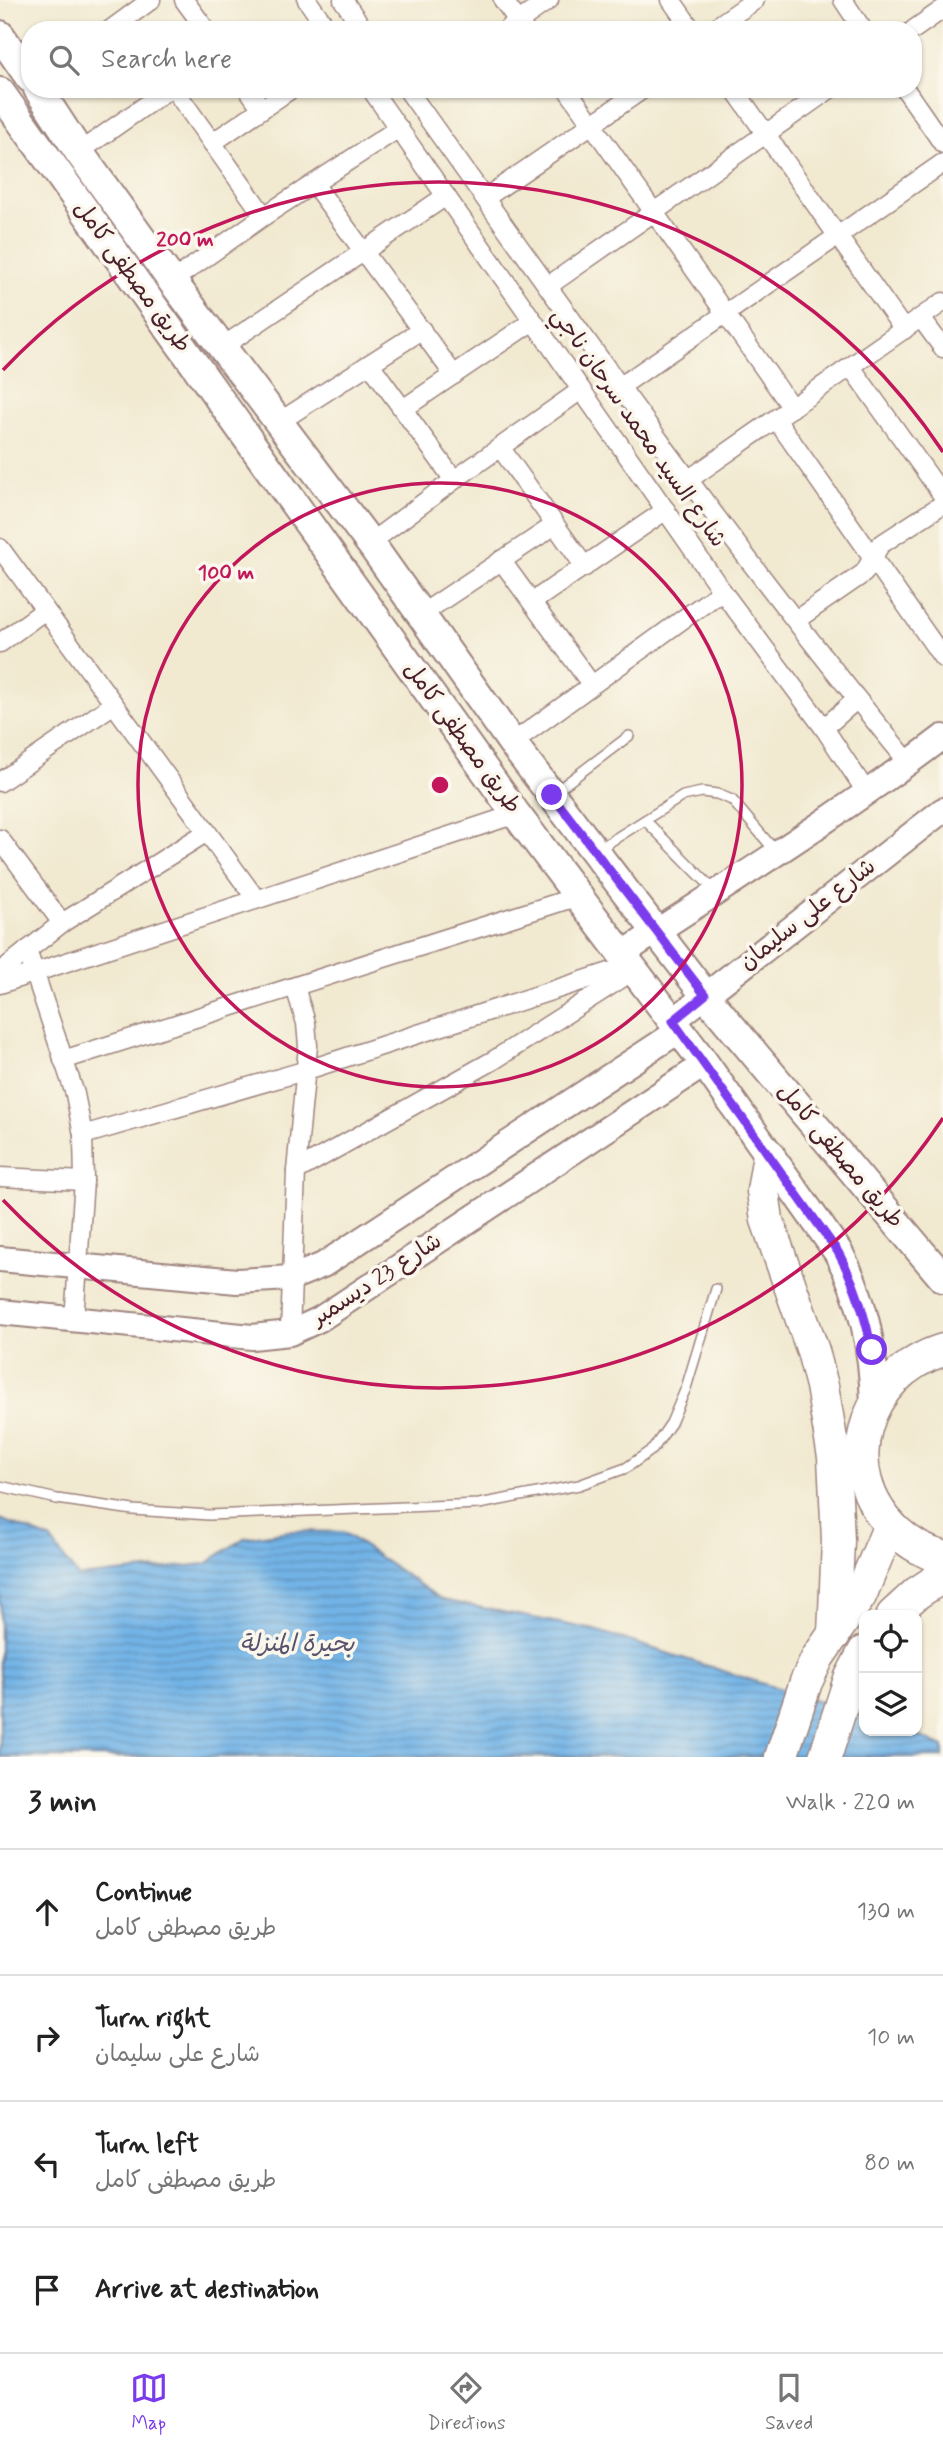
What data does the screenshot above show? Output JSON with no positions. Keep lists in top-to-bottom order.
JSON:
{
  "streets": {
    "main road": ["طريق مصطفى كامل"],
    "street": ["شارع السيد محمد سرحان ناجي", "شارع على سليمان", "شارع 23 ديسمبر"]
  },
  "crossings": [
    ["طريق مصطفى كامل", "شارع على سليمان"],
    ["طريق مصطفى كامل", "شارع 23 ديسمبر"],
    ["شارع على سليمان", "شارع 23 ديسمبر"]
  ],
  "water": ["بحيرة المنزلة"],
  "page": {
    "search": "Search here",
    "heading": ["3 min", "Walk · 220 m"],
    "list": [
      ["Continue", "طريق مصطفى كامل", "130 m"],
      ["Turn right", "شارع على سليمان", "10 m"],
      ["Turn left", "طريق مصطفى كامل", "80 m"],
      "Arrive at destination"
    ],
    "nav": ["Map", "Directions", "Saved"]
  },
  "rings": ["200 m", "100 m"]
}
